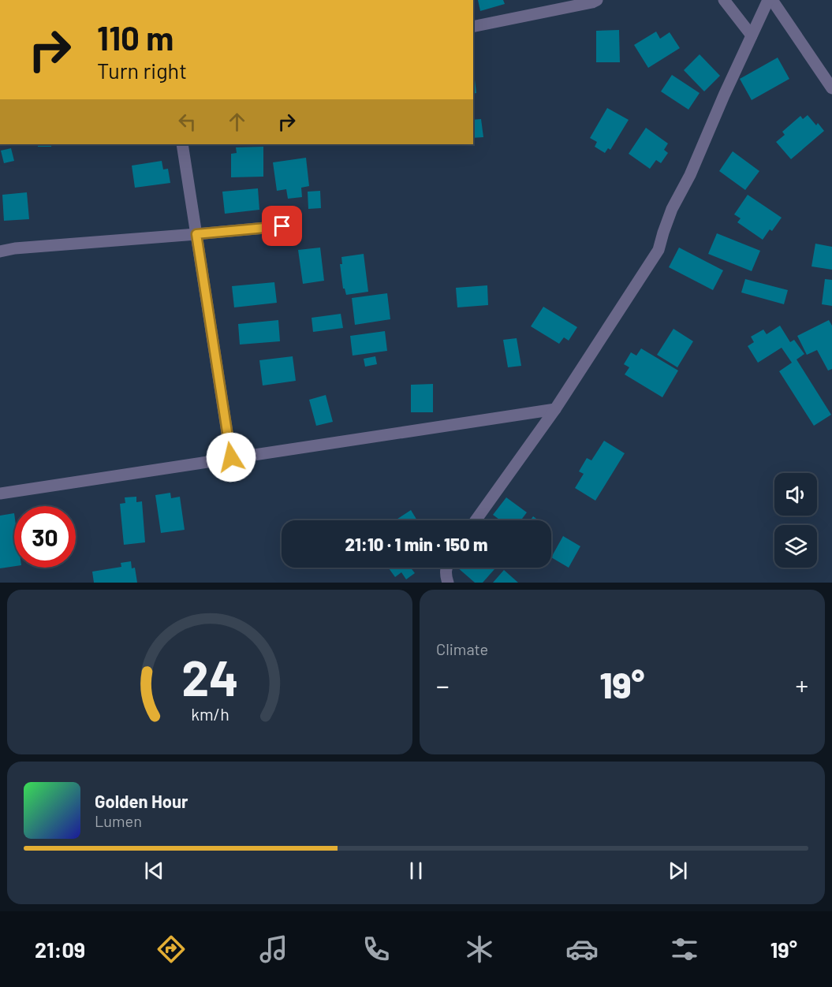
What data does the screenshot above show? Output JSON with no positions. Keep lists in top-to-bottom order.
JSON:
{
  "page": {
    "turn": ["110 m", "Turn right"],
    "limit": "30",
    "trip": "21:10 · 1 min · 150 m",
    "tile": "Climate",
    "heat": ["−", "19°", "+"],
    "song": ["Golden Hour", "Lumen"],
    "tabs": ["21:09", "19°"],
    "gauge": ["24", "km/h"]
  }
}
